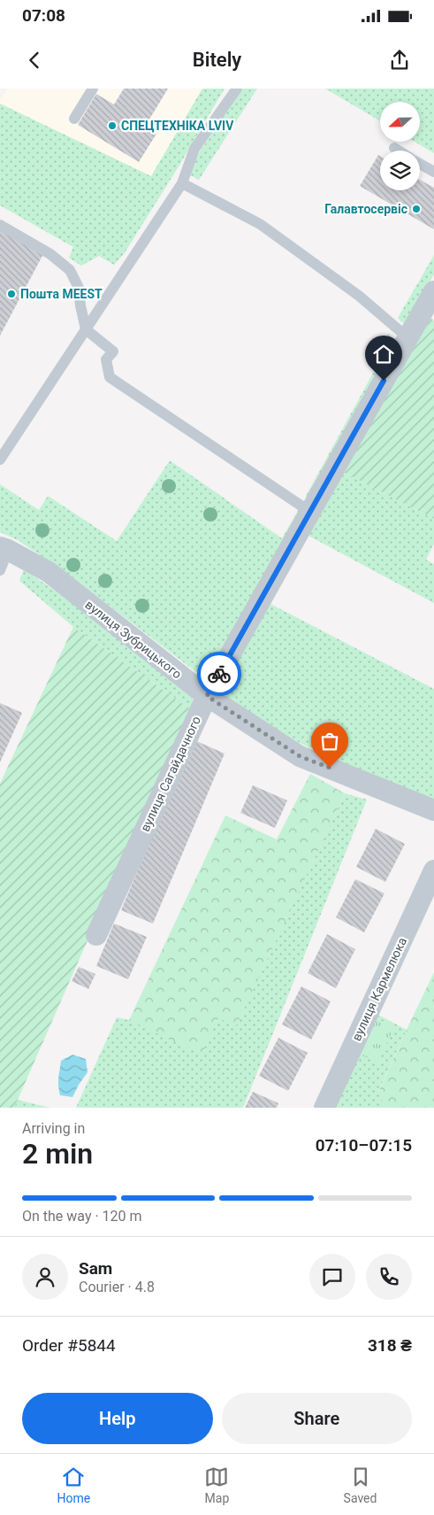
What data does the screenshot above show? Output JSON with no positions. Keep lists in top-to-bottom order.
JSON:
{
  "streets": {
    "street": ["вулиця Зубрицького", "вулиця Сагайдачного", "вулиця Кармелюка"]
  },
  "crossings": [
    ["вулиця Зубрицького", "вулиця Сагайдачного"]
  ],
  "places": ["СПЕЦТЕХНІКА LVIV", "Галавтосервіс", "Пошта MEEST"],
  "north": "left",
  "page": {
    "status": "07:08",
    "header": "Bitely",
    "heading": ["2 min", "Arriving in", "07:10–07:15"],
    "panel": [
      "Sam",
      "Courier · 4.8",
      "Order #5844",
      "318 ₴"
    ],
    "bar": "On the way · 120 m",
    "buttons": ["Help", "Share"],
    "tabs": ["Home", "Map", "Saved"]
  }
}
